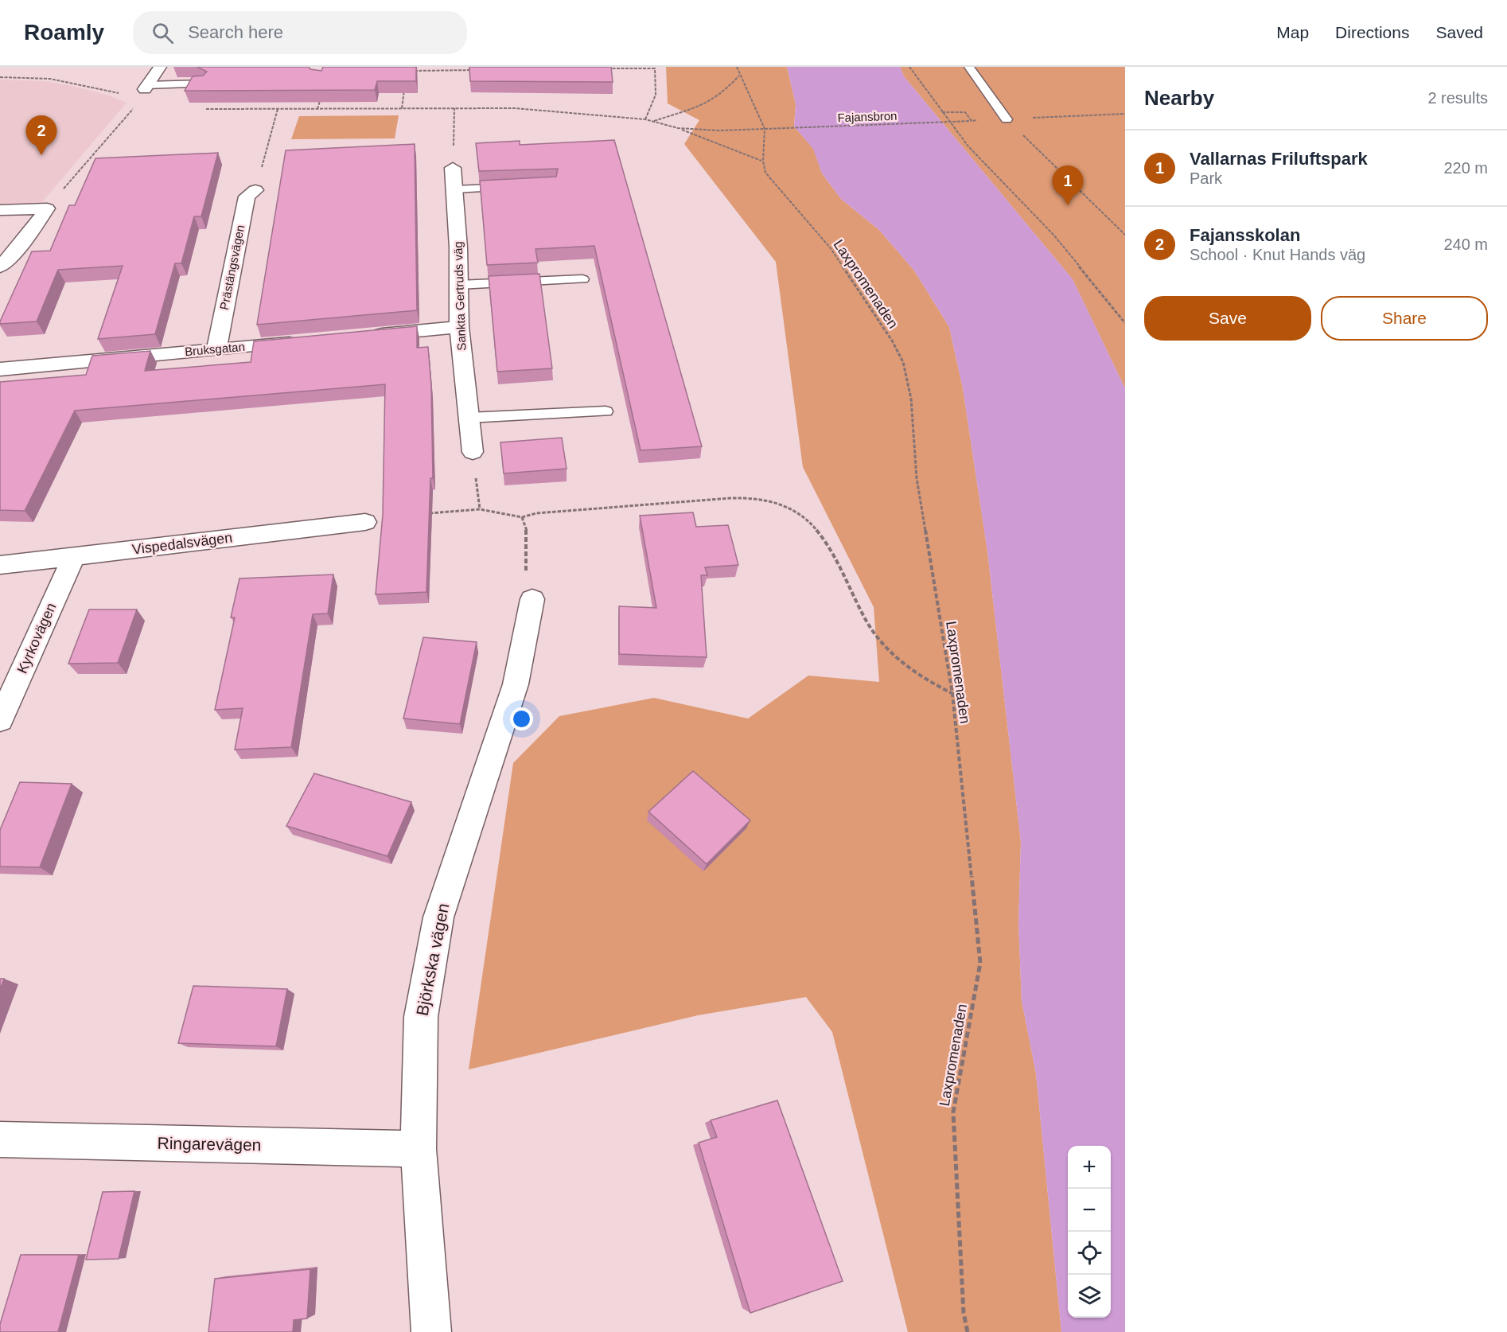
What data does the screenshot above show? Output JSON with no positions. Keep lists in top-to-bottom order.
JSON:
{
  "streets": {
    "street": [
      "Prästängsvägen",
      "Sankta Gertruds väg",
      "Bruksgatan",
      "Vispedalsvägen",
      "Kyrkovägen",
      "Björkska vägen",
      "Ringarevägen"
    ],
    "path": ["Fajansbron", "Laxpromenaden"]
  },
  "crossings": [
    ["Prästängsvägen", "Bruksgatan"],
    ["Vispedalsvägen", "Kyrkovägen"],
    ["Björkska vägen", "Ringarevägen"]
  ],
  "page": {
    "header": "Roamly",
    "search": "Search here",
    "nav": ["Map", "Directions", "Saved"],
    "heading": ["Nearby", "2 results"],
    "pins": ["2", "1"],
    "list": [
      {
        "mark": "1",
        "name": "Vallarnas Friluftspark",
        "note": "Park",
        "value": "220 m"
      },
      {
        "mark": "2",
        "name": "Fajansskolan",
        "note": "School · Knut Hands väg",
        "value": "240 m"
      }
    ],
    "buttons": ["Save", "Share"],
    "map_buttons": ["+", "−"]
  }
}
